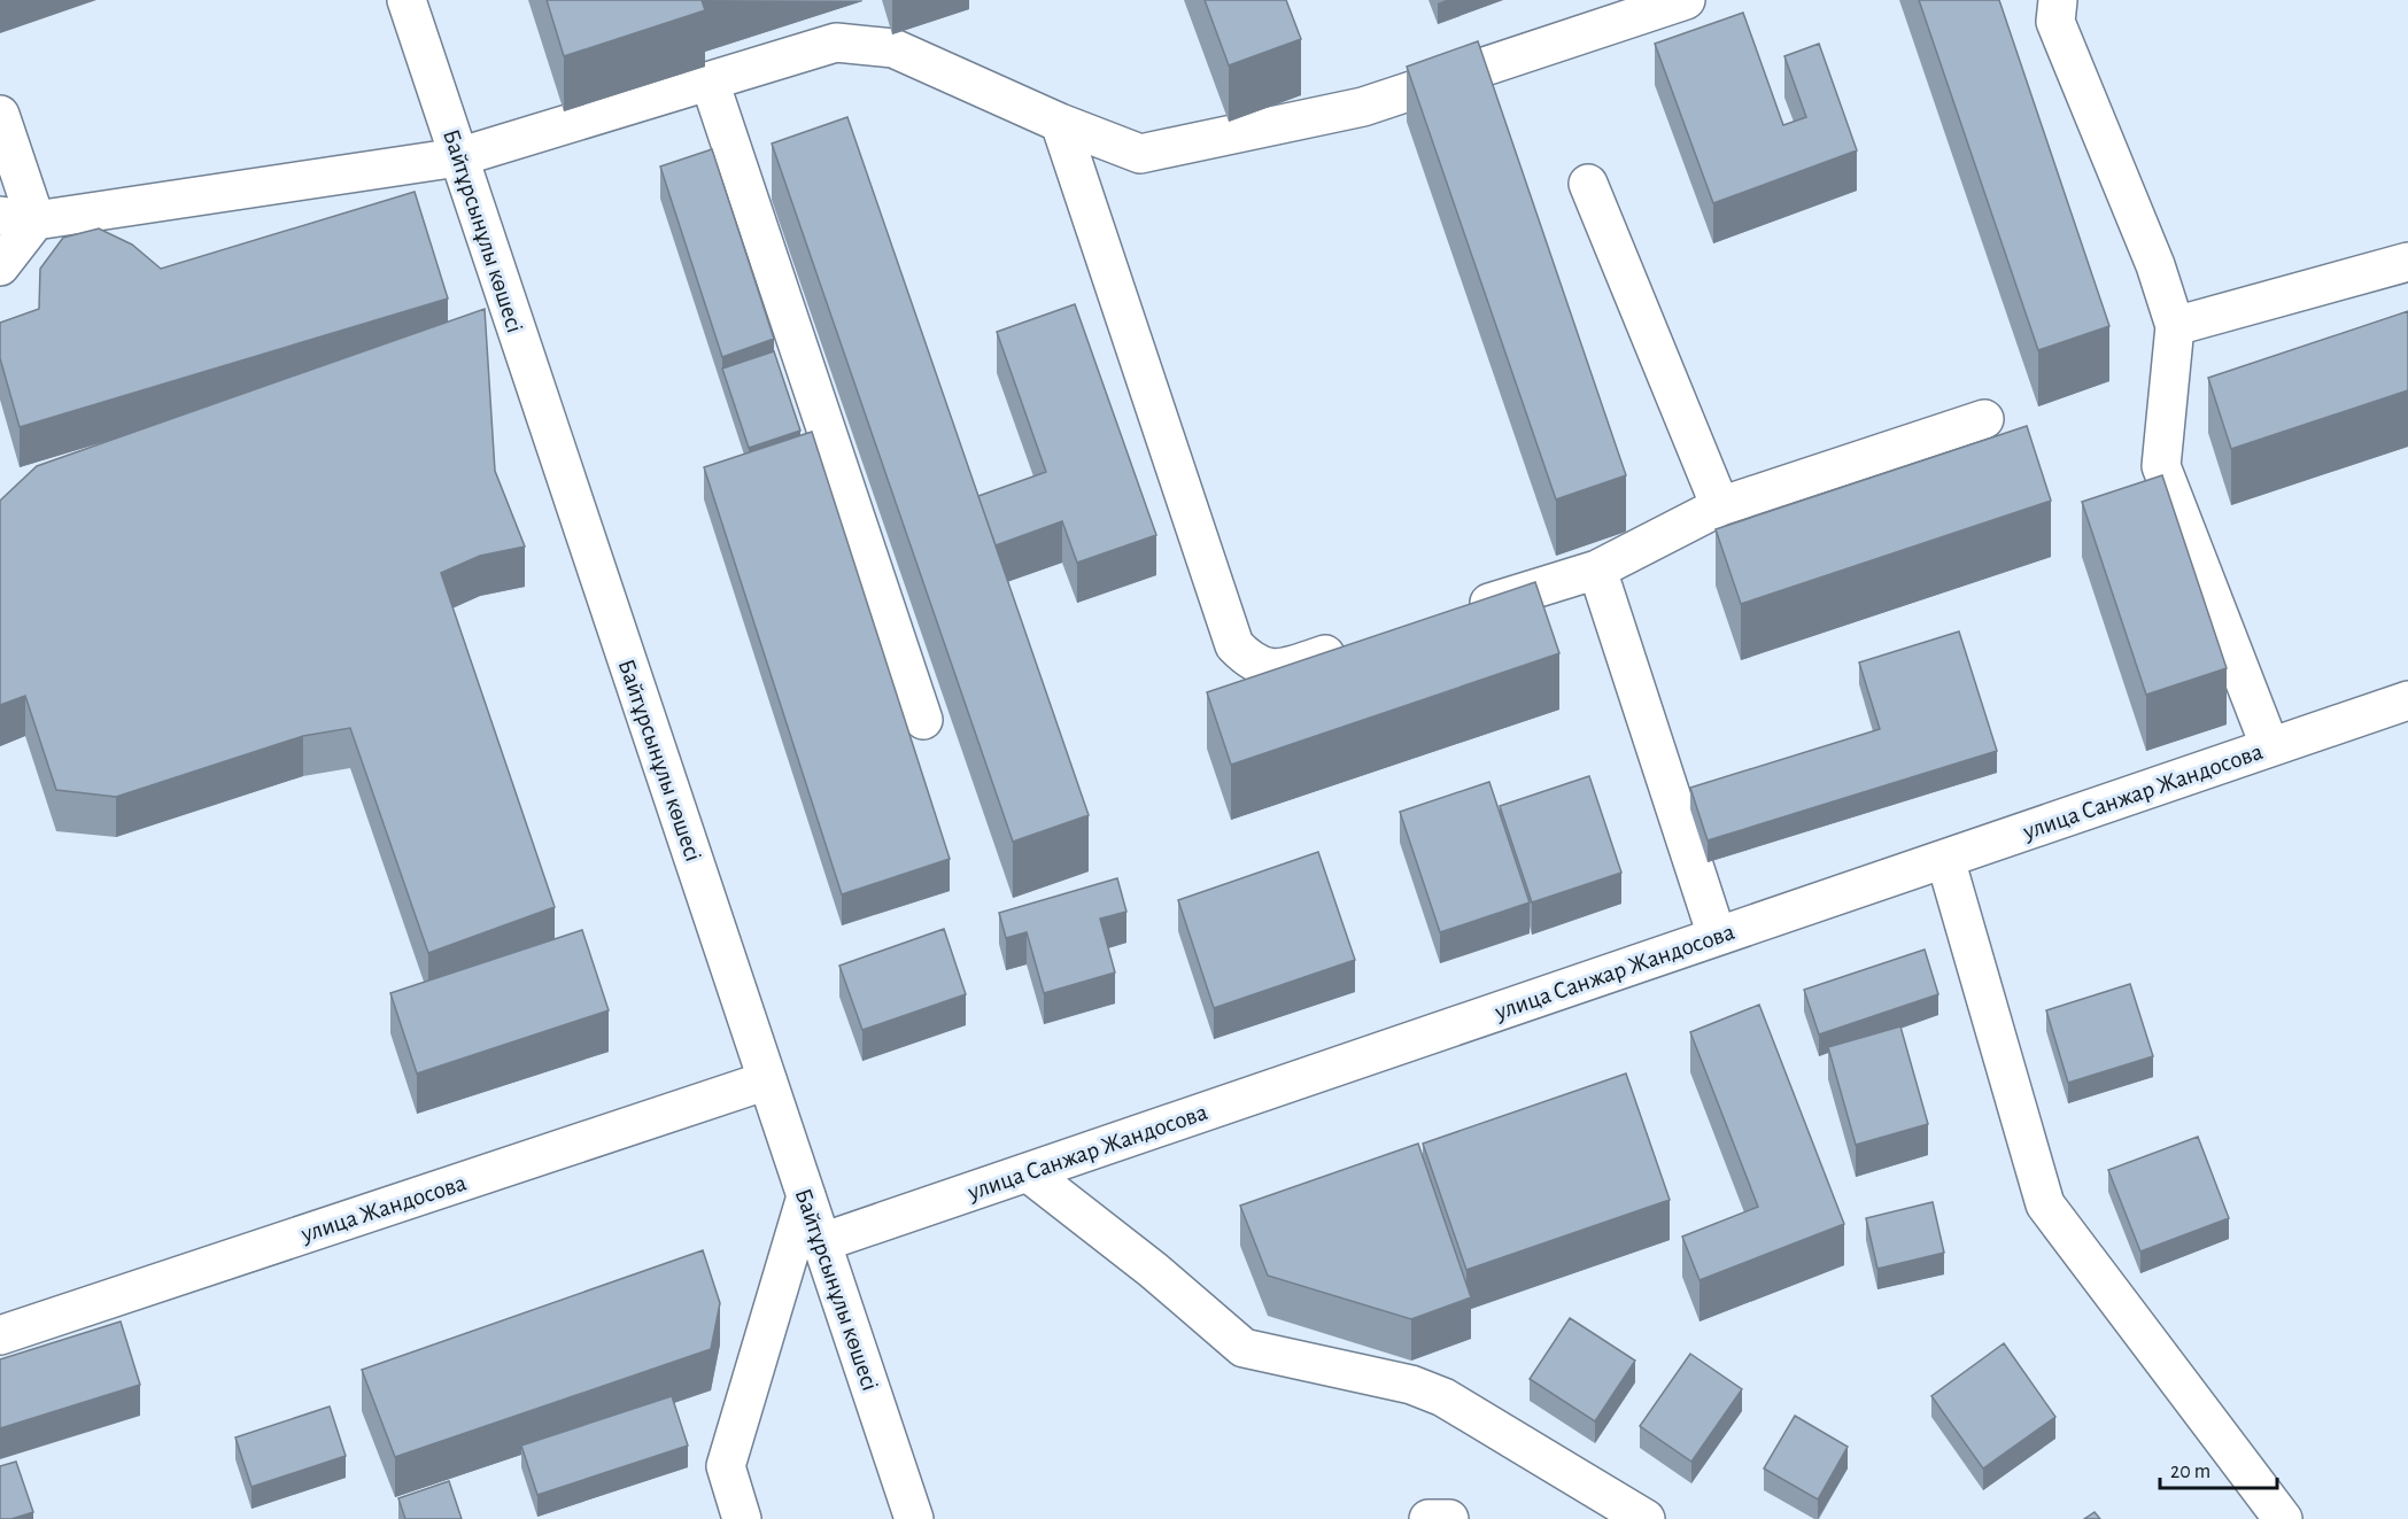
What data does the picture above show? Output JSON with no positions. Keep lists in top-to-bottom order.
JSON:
{
  "streets": {
    "street": ["Байтұрсынұлы көшесі", "улица Санжар Жандосова", "улица Жандосова"]
  },
  "crossings": [
    ["Байтұрсынұлы көшесі", "улица Санжар Жандосова"],
    ["Байтұрсынұлы көшесі", "улица Жандосова"]
  ],
  "scale_bar": "20 m"
}
